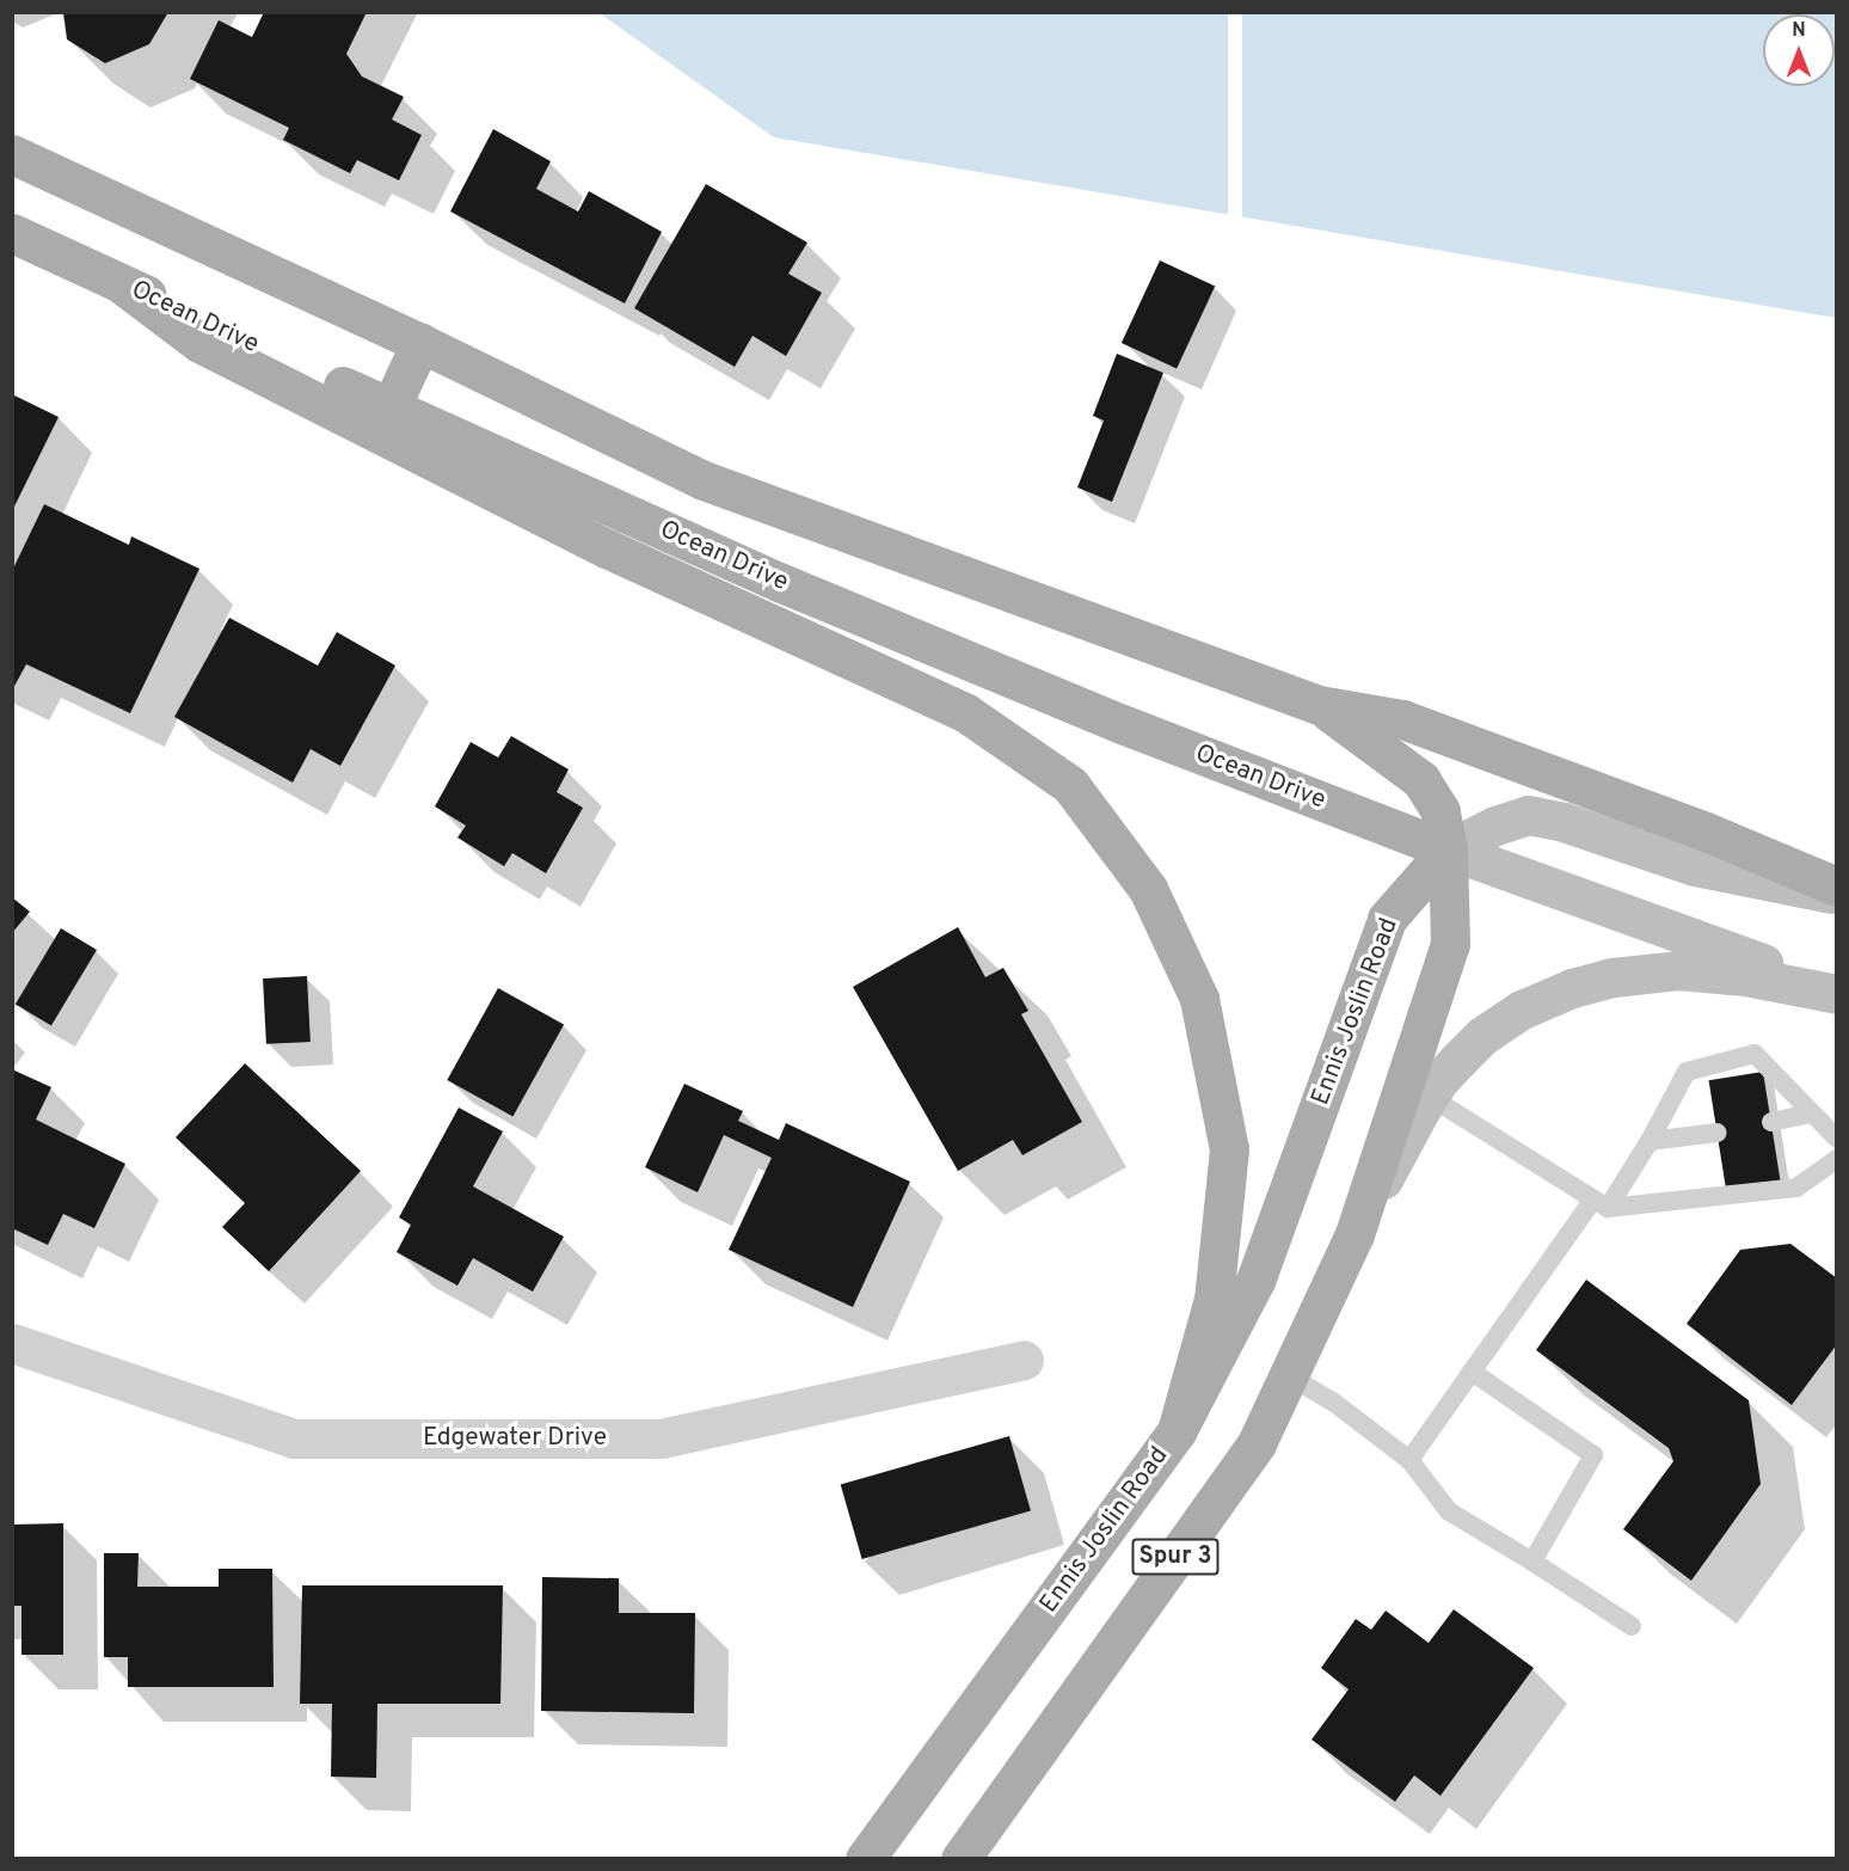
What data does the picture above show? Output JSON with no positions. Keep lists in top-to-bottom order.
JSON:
{
  "streets": {
    "main road": ["Ocean Drive", "Ennis Joslin Road", "Spur 3"],
    "street": ["Edgewater Drive"]
  },
  "crossings": [
    ["Ocean Drive", "Ennis Joslin Road"],
    ["Ocean Drive", "Spur 3"],
    ["Ennis Joslin Road", "Spur 3"]
  ],
  "north": "top"
}
